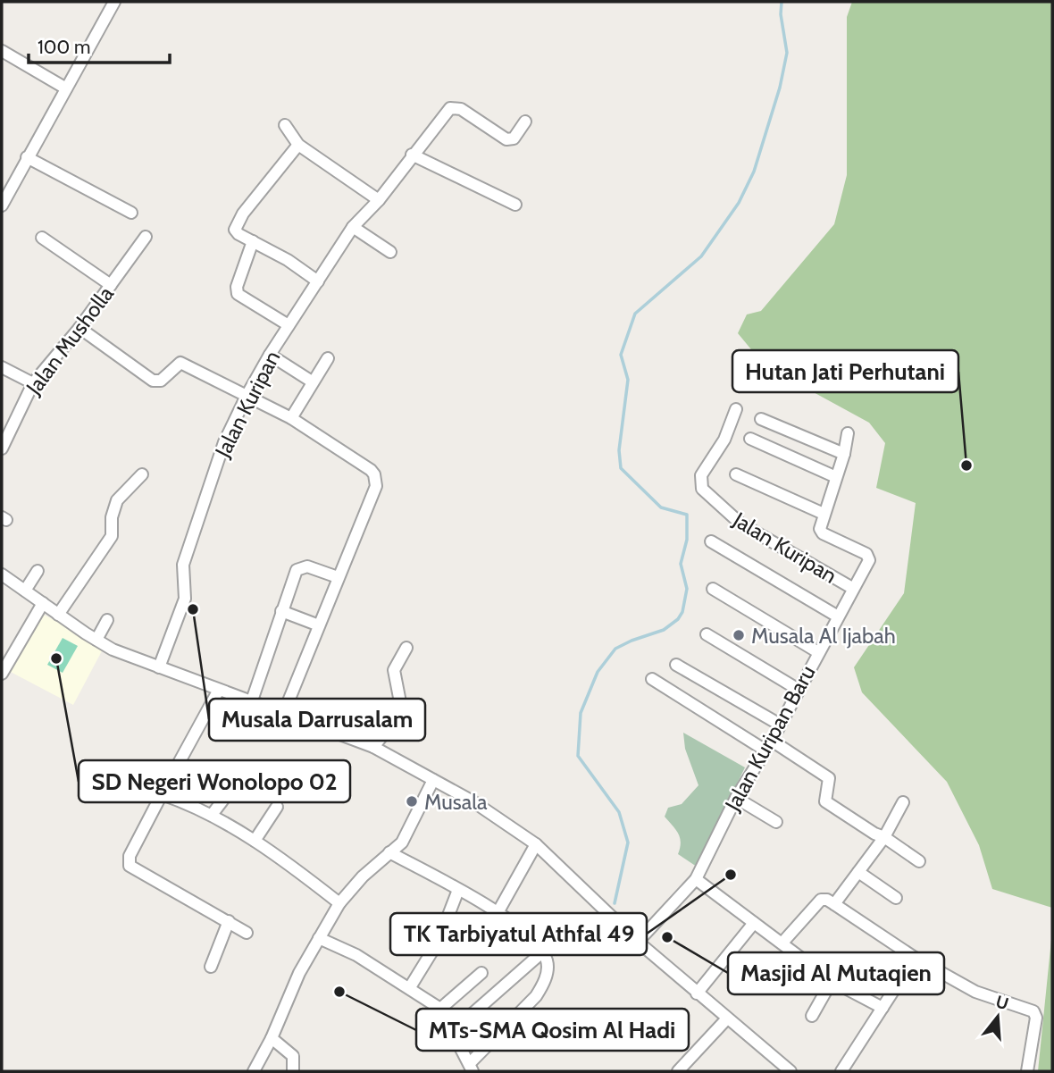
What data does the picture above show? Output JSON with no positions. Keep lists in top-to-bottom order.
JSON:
{
  "streets": {
    "street": ["Jalan Musholla", "Jalan Kuripan", "Jalan Kuripan Baru"]
  },
  "crossings": [
    ["Jalan Kuripan", "Jalan Kuripan Baru"]
  ],
  "places": [
    "Hutan Jati Perhutani",
    "Musala Darrusalam",
    "Musala Al Ijabah",
    "SD Negeri Wonolopo 02",
    "Musala",
    "TK Tarbiyatul Athfal 49",
    "Masjid Al Mutaqien",
    "MTs-SMA Qosim Al Hadi"
  ],
  "scale_bar": "100 m",
  "north": "top"
}
